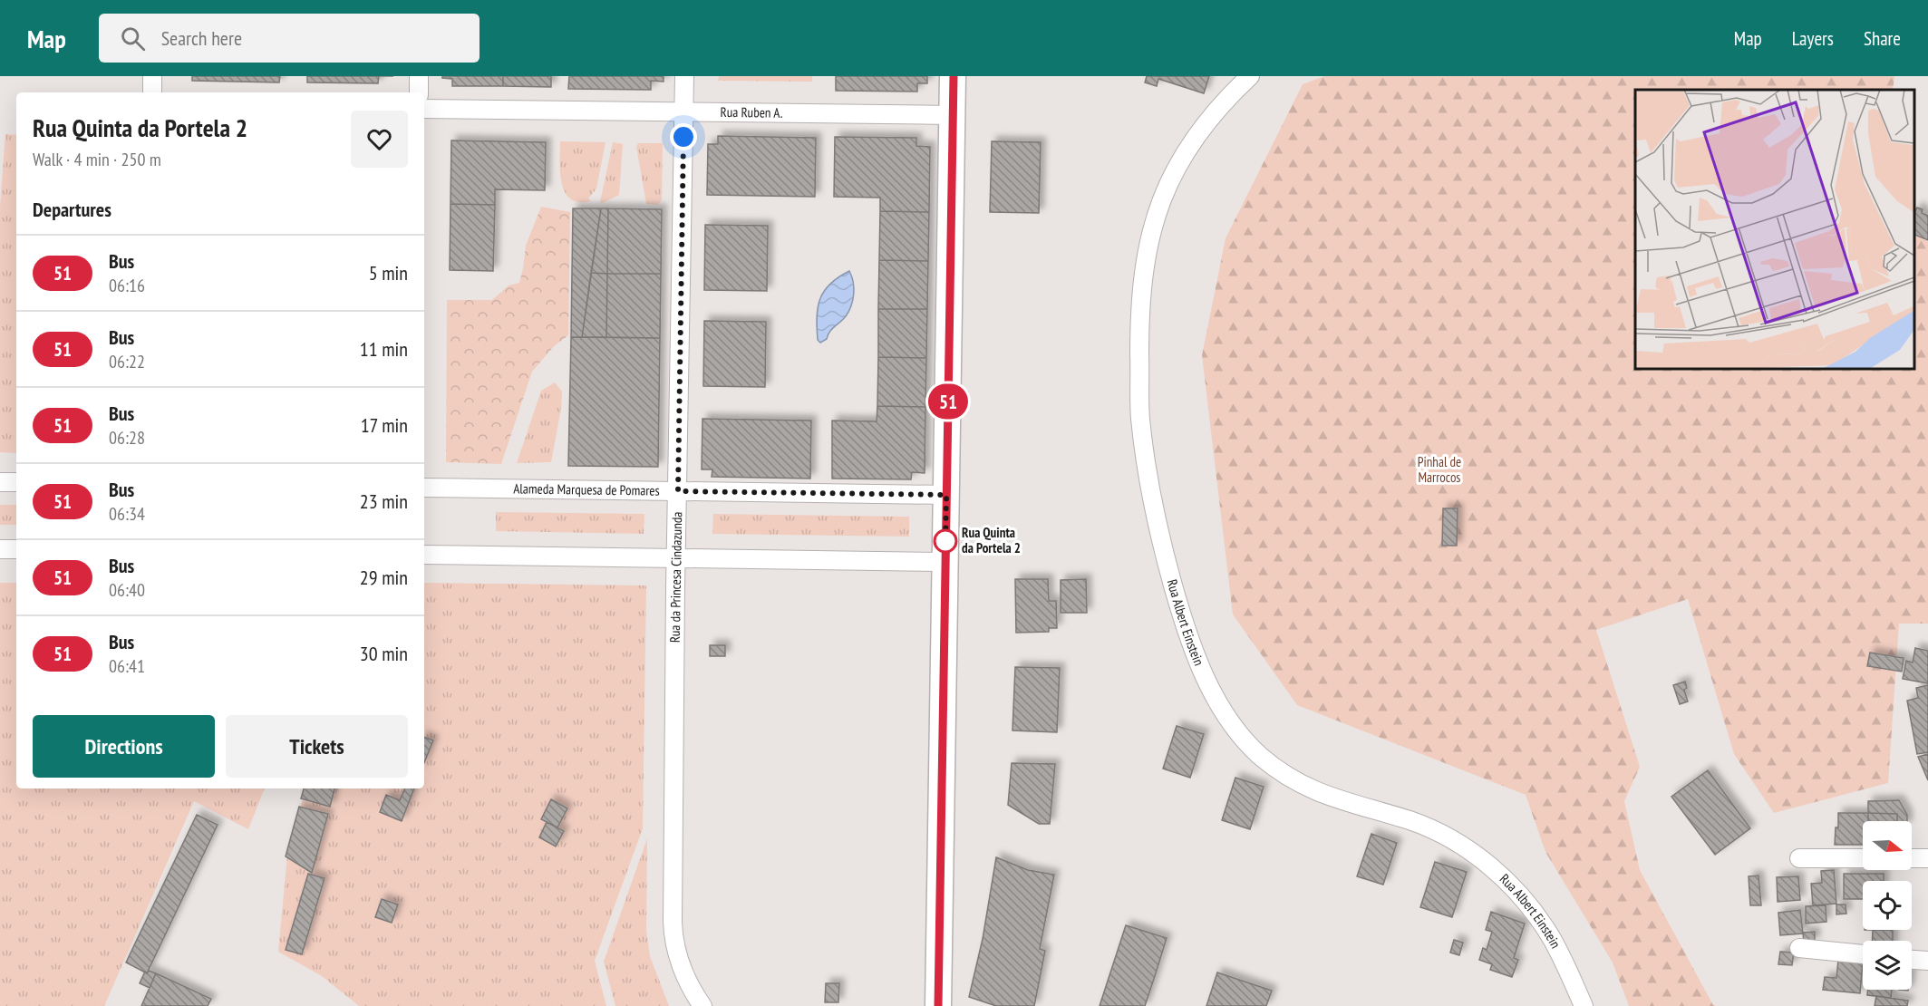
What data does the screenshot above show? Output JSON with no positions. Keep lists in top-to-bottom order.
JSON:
{
  "streets": {
    "street": [
      "Rua Ruben A.",
      "Alameda Marquesa de Pomares",
      "Rua da Princesa Cindazunda",
      "Rua Albert Einstein"
    ]
  },
  "crossings": [
    ["Rua Ruben A.", "Rua da Princesa Cindazunda"],
    ["Alameda Marquesa de Pomares", "Rua da Princesa Cindazunda"]
  ],
  "parks": ["Pinhal de Marrocos"],
  "places": ["Rua Quinta da Portela 2"],
  "lines": ["bus line 51"],
  "north": "right",
  "page": {
    "header": "Map",
    "search": "Search here",
    "nav": ["Map", "Layers", "Share"],
    "on_map": "51",
    "heading": [
      ["Rua Quinta da Portela 2", "Walk · 4 min · 250 m"],
      "Departures"
    ],
    "list": [
      {
        "mark": "51",
        "name": "Bus",
        "note": "06:16",
        "value": "5 min"
      },
      {
        "mark": "51",
        "name": "Bus",
        "note": "06:22",
        "value": "11 min"
      },
      {
        "mark": "51",
        "name": "Bus",
        "note": "06:28",
        "value": "17 min"
      },
      {
        "mark": "51",
        "name": "Bus",
        "note": "06:34",
        "value": "23 min"
      },
      {
        "mark": "51",
        "name": "Bus",
        "note": "06:40",
        "value": "29 min"
      },
      {
        "mark": "51",
        "name": "Bus",
        "note": "06:41",
        "value": "30 min"
      }
    ],
    "buttons": ["Directions", "Tickets"]
  }
}
